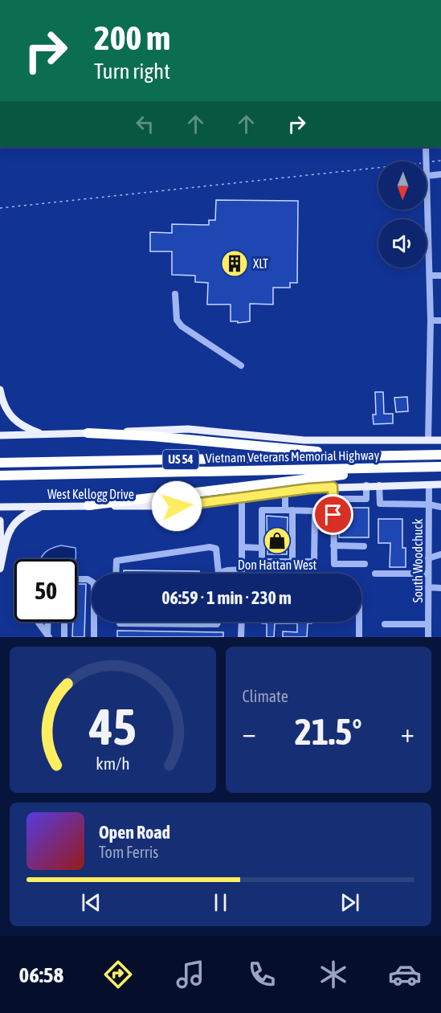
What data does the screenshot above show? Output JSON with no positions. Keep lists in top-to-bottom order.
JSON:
{
  "streets": {
    "highway": ["Vietnam Veterans Memorial Highway", "US 54"],
    "main road": ["West Kellogg Drive"],
    "street": ["South Woodchuck"]
  },
  "crossings": [
    ["West Kellogg Drive", "South Woodchuck"]
  ],
  "places": {
    "building": ["XLT"],
    "shop": ["Don Hattan West"]
  },
  "north": "bottom",
  "page": {
    "turn": ["200 m", "Turn right"],
    "limit": "50",
    "trip": "06:59 · 1 min · 230 m",
    "tile": "Climate",
    "heat": ["−", "21.5°", "+"],
    "song": ["Open Road", "Tom Ferris"],
    "tabs": "06:58",
    "gauge": ["45", "km/h"]
  }
}
